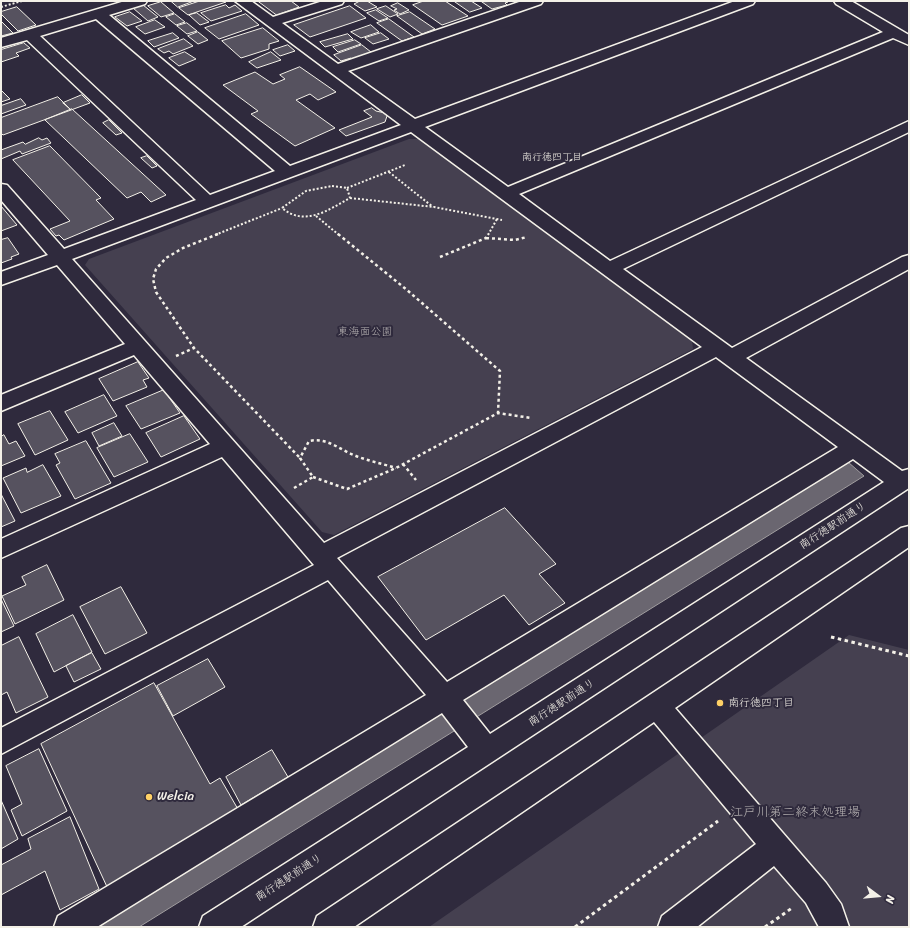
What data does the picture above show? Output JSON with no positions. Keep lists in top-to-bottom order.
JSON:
{
  "streets": {
    "street": ["南行徳駅前通り"]
  },
  "districts": ["南行徳四丁目"],
  "parks": ["東海面公園", "江戸川第二終末処理場"],
  "places": ["南行徳四丁目", "Welcia"],
  "north": "right"
}
